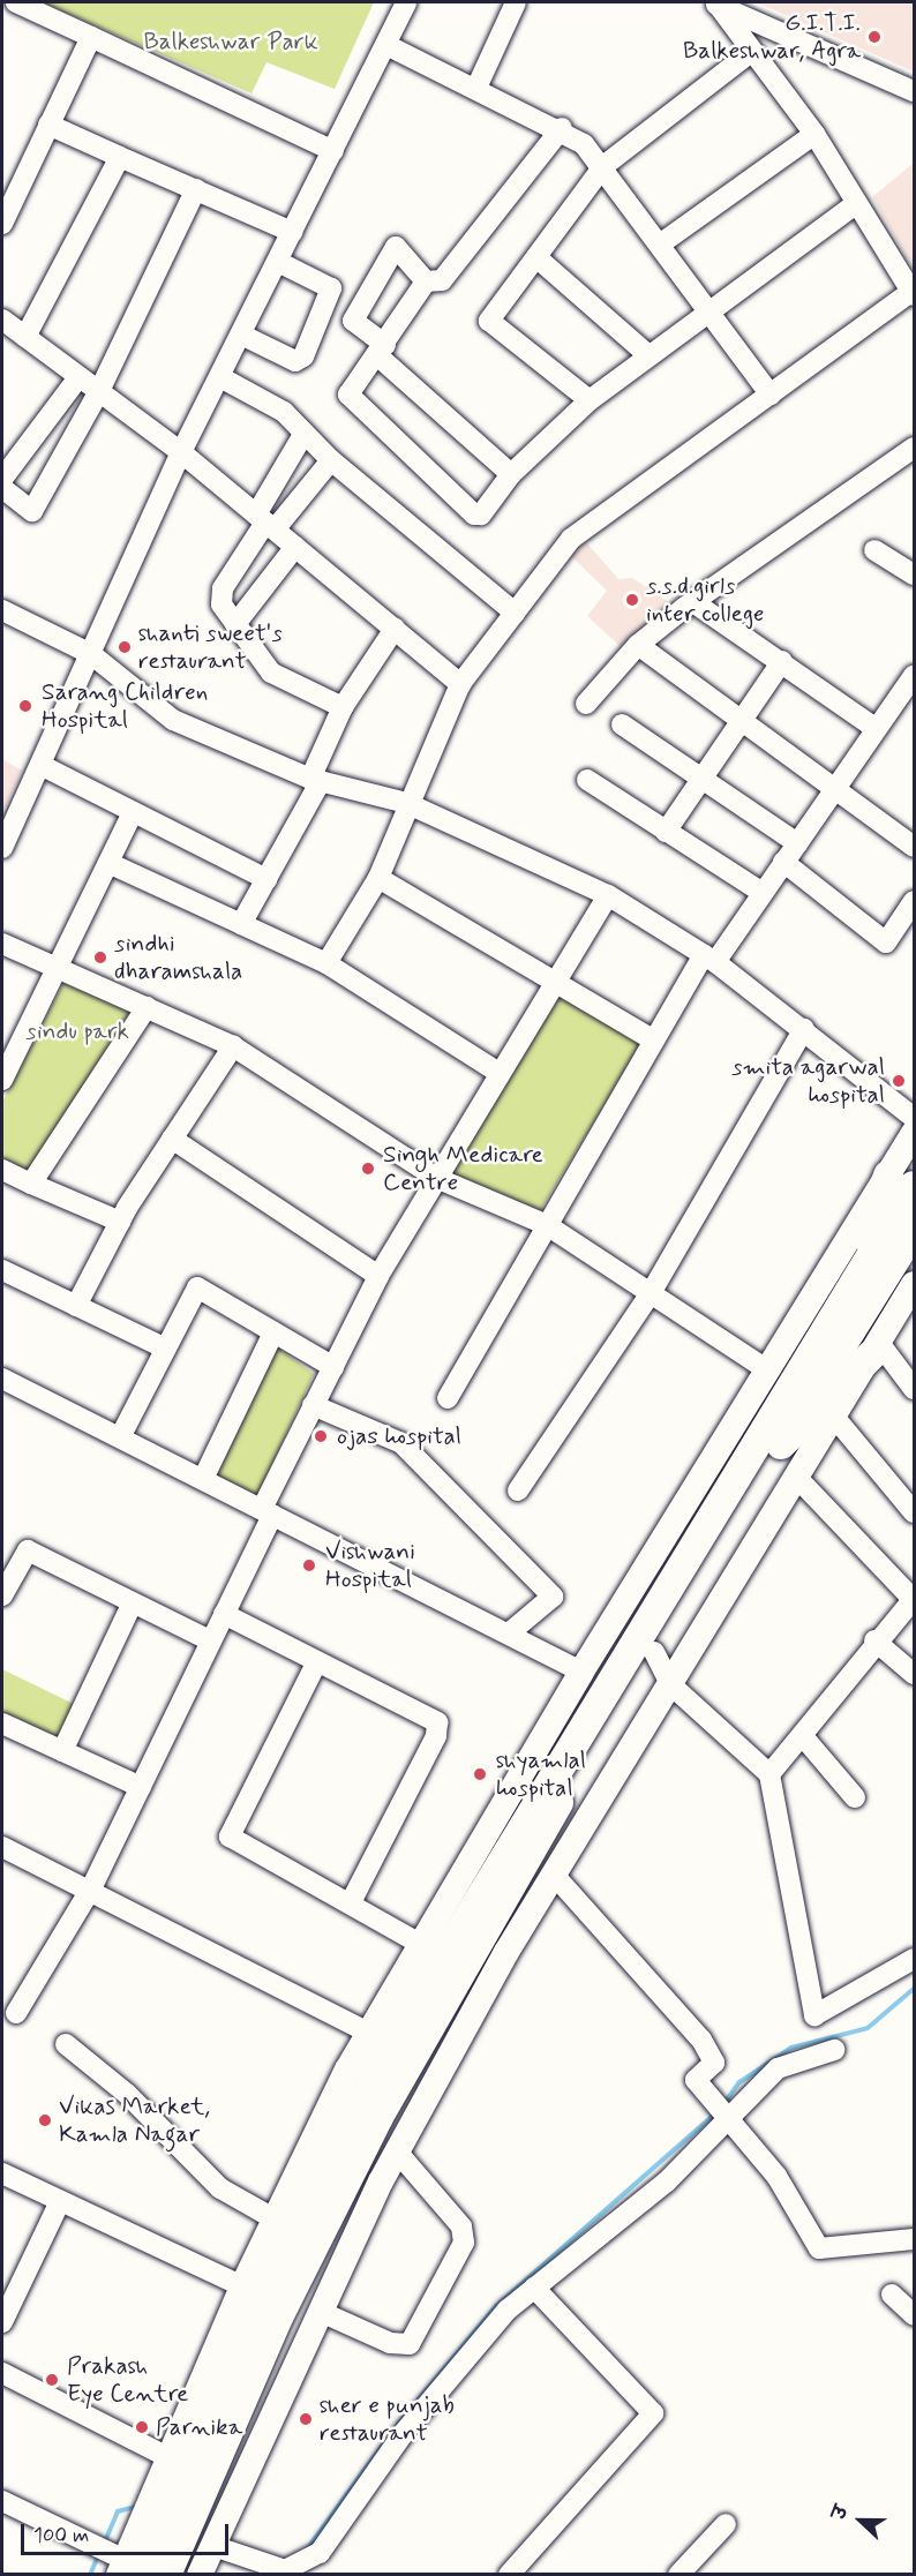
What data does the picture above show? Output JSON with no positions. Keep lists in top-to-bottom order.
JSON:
{
  "parks": ["Balkeshwar Park", "sindu park"],
  "places": [
    "G.I.T.I. Balkeshwar, Agra",
    "s.s.d.girls inter college",
    "shanti sweet's restaurant",
    "Sarang Children Hospital",
    "sindhi dharamshala",
    "smita agarwal hospital",
    "Singh Medicare Centre",
    "ojas hospital",
    "Vishwani Hospital",
    "shyamlal hospital",
    "Vikas Market, Kamla Nagar",
    "Prakash Eye Centre",
    "sher e punjab restaurant",
    "Parnika"
  ],
  "scale_bar": "100 m",
  "north": "left"
}
